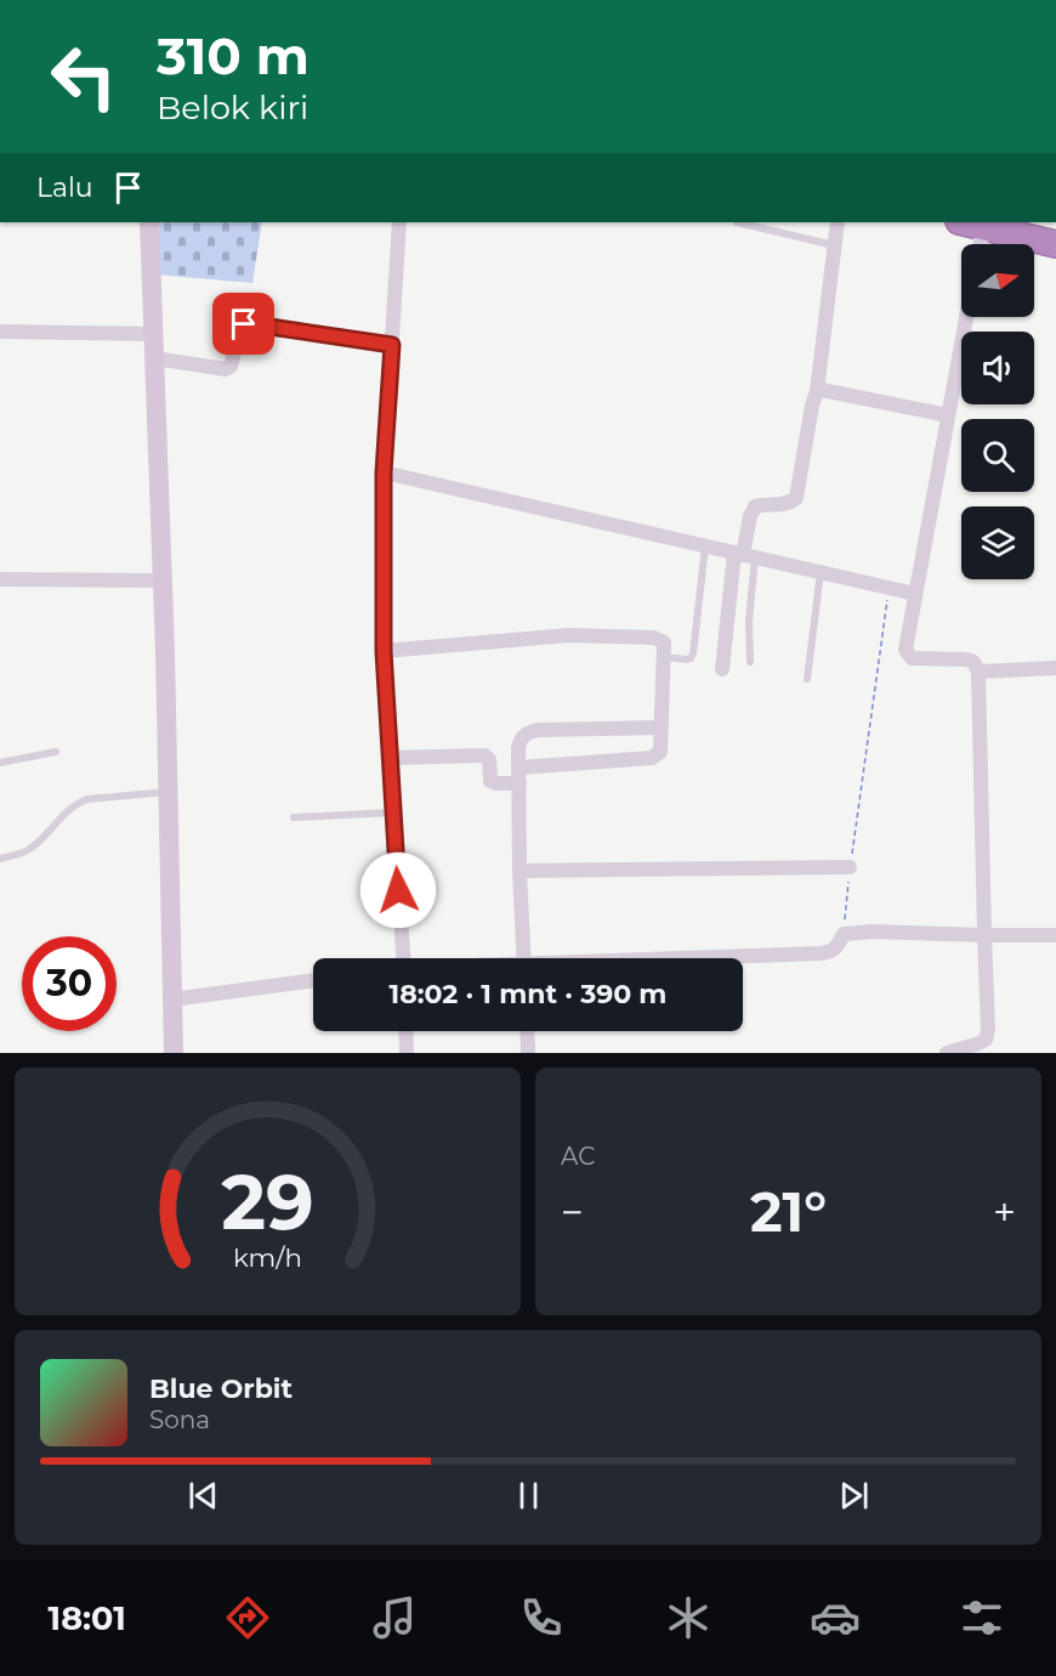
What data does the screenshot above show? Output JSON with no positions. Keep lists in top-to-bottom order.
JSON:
{
  "north": "right",
  "page": {
    "turn": ["310 m", "Belok kiri"],
    "then": "Lalu",
    "limit": "30",
    "trip": "18:02 · 1 mnt · 390 m",
    "tile": "AC",
    "heat": ["−", "21°", "+"],
    "song": ["Blue Orbit", "Sona"],
    "tabs": "18:01",
    "gauge": ["29", "km/h"]
  }
}
